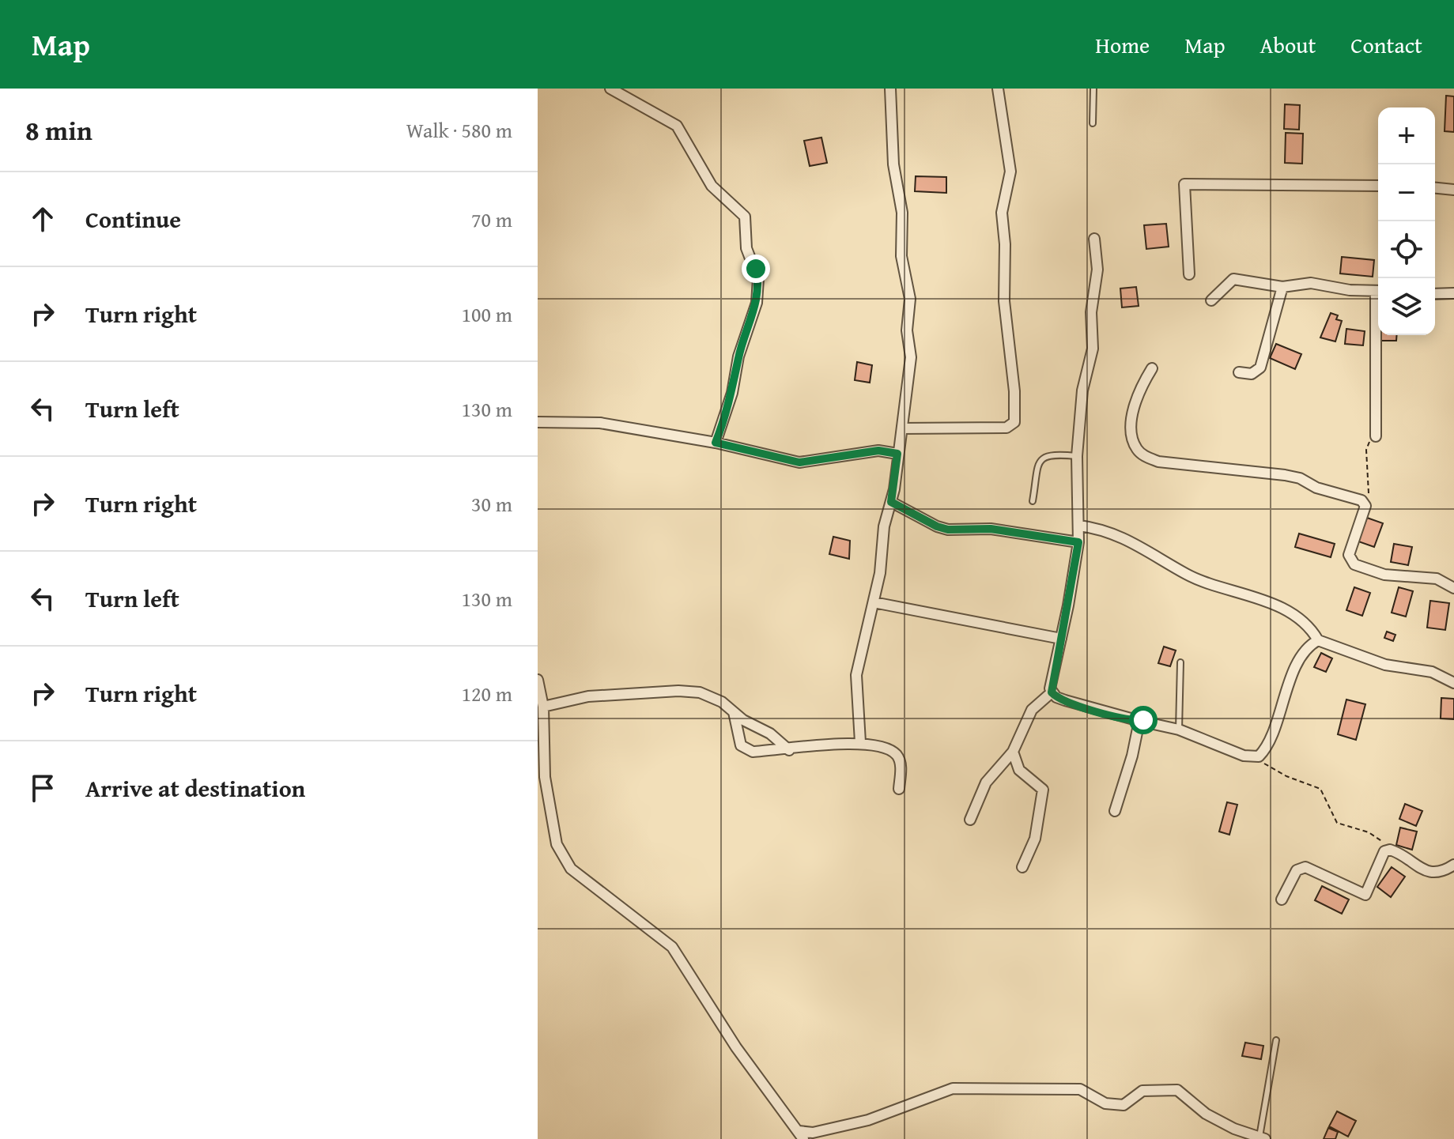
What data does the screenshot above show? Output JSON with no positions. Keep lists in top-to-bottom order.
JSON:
{
  "page": {
    "header": "Map",
    "nav": [
      "Home",
      "Map",
      "About",
      "Contact"
    ],
    "heading": ["8 min", "Walk · 580 m"],
    "map_buttons": ["+", "−"],
    "list": [
      ["Continue", "70 m"],
      ["Turn right", "100 m"],
      ["Turn left", "130 m"],
      ["Turn right", "30 m"],
      ["Turn left", "130 m"],
      ["Turn right", "120 m"],
      "Arrive at destination"
    ]
  }
}
